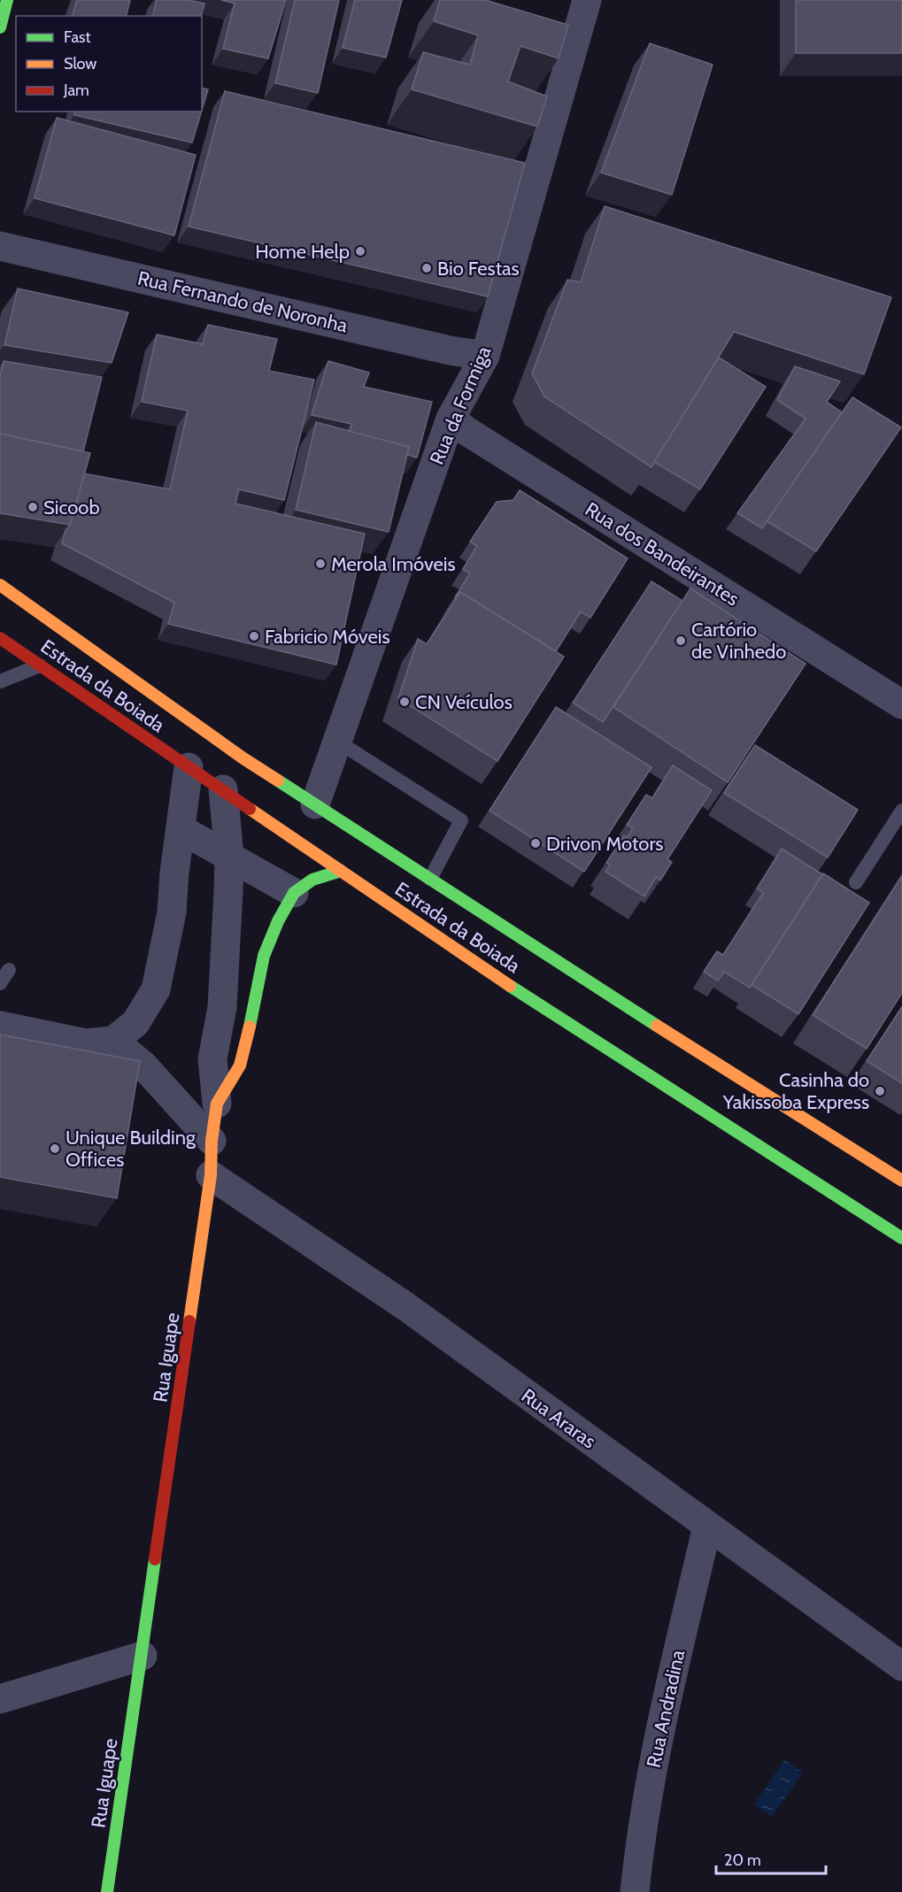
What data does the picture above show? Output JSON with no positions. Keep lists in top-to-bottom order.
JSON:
{
  "streets": {
    "main road": ["Estrada da Boiada", "Rua Iguape"],
    "street": [
      "Rua Fernando de Noronha",
      "Rua da Formiga",
      "Rua dos Bandeirantes",
      "Rua Araras",
      "Rua Andradina"
    ]
  },
  "crossings": [
    ["Rua Fernando de Noronha", "Rua da Formiga"],
    ["Rua da Formiga", "Rua dos Bandeirantes"],
    ["Rua da Formiga", "Estrada da Boiada"],
    ["Estrada da Boiada", "Rua Iguape"],
    ["Rua Iguape", "Rua Araras"],
    ["Rua Araras", "Rua Andradina"]
  ],
  "places": [
    "Home Help",
    "Bio Festas",
    "Sicoob",
    "Merola Imóveis",
    "Fabricio Móveis",
    "Cartório de Vinhedo",
    "CN Veículos",
    "Drivon Motors",
    "Casinha do Yakissoba Express",
    "Unique Building Offices"
  ],
  "legend": ["Fast", "Slow", "Jam"],
  "scale_bar": "20 m"
}
